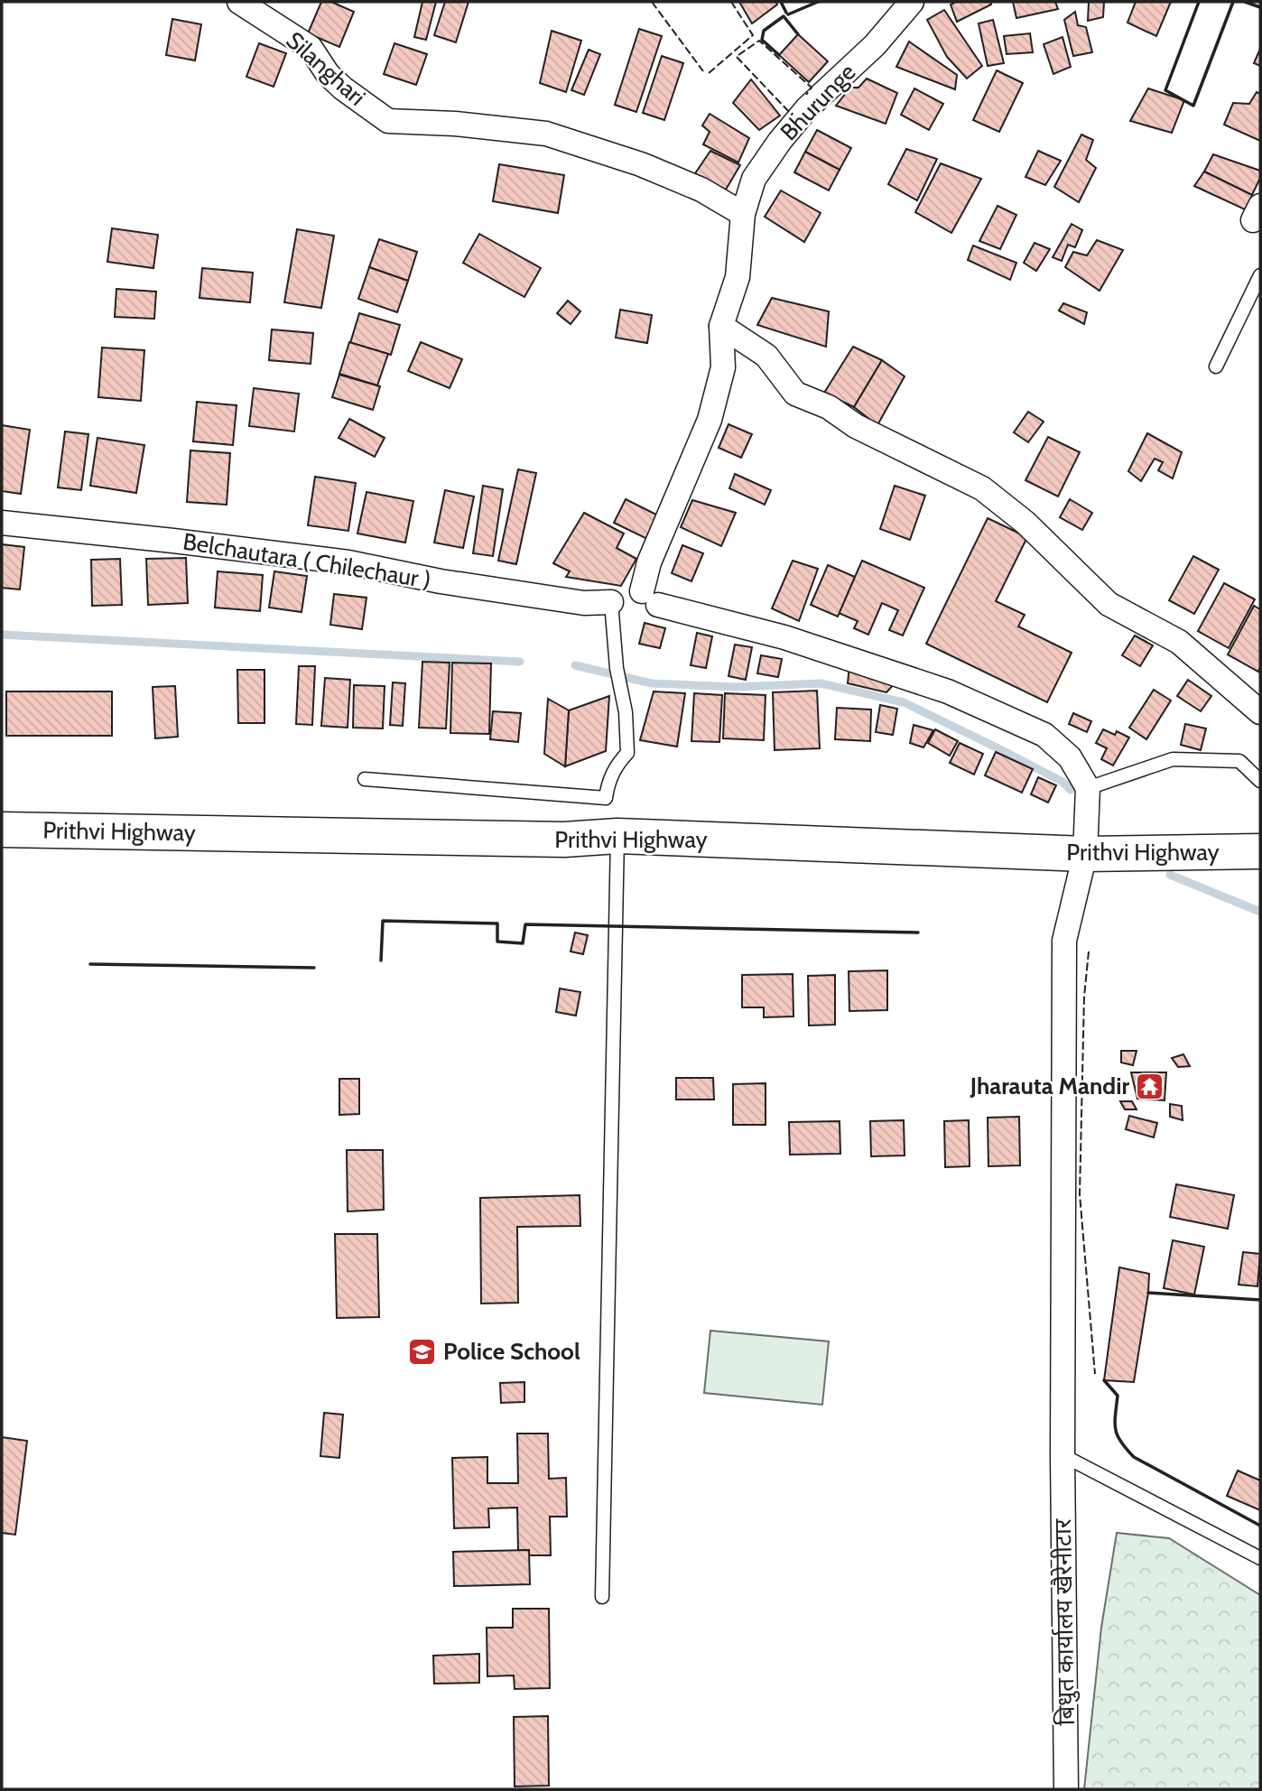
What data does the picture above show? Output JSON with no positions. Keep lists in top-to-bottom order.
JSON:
{
  "streets": {
    "highway": ["Prithvi Highway"],
    "street": [
      "Silanghari",
      "Bhurunge",
      "Belchautara ( Chilechaur )",
      "बिधुत कार्यालय खैरेनीटार"
    ]
  },
  "crossings": [
    ["Silanghari", "Bhurunge"],
    ["Prithvi Highway", "बिधुत कार्यालय खैरेनीटार"]
  ],
  "places": {
    "temple": ["Jharauta Mandir"],
    "school or university": ["Police School"]
  }
}
